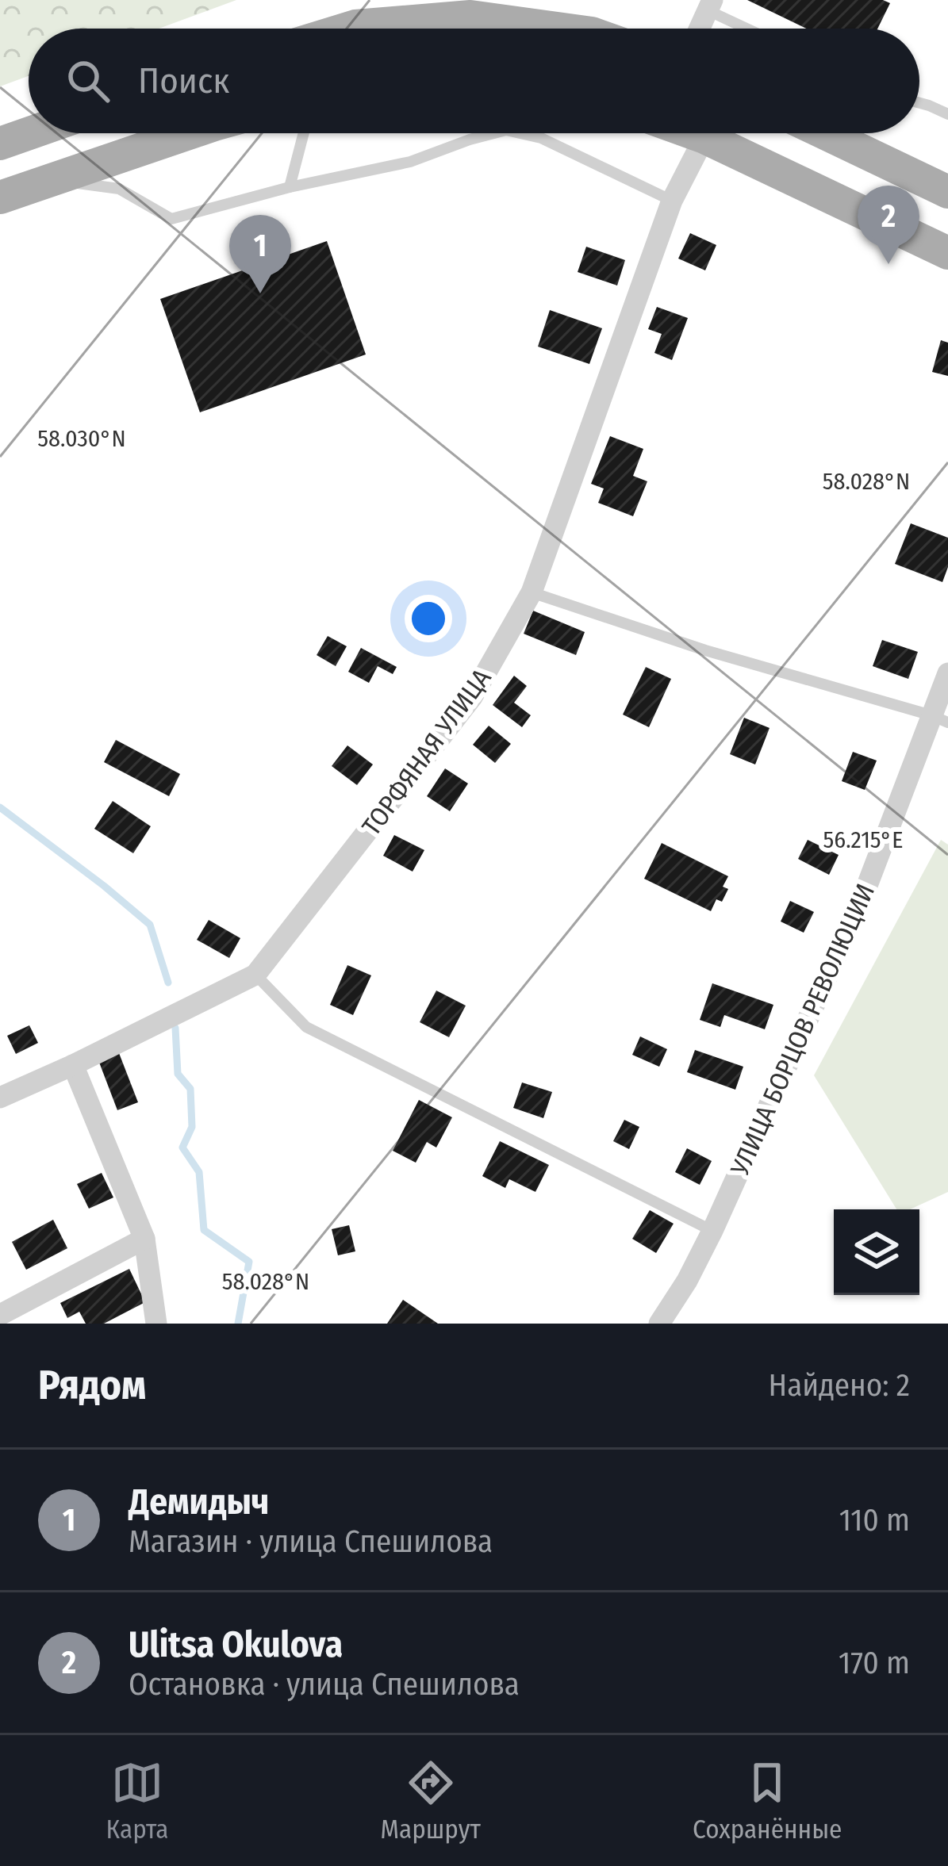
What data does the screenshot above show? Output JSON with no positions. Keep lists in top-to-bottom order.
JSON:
{
  "streets": {
    "street": ["ТОРФЯНАЯ УЛИЦА", "УЛИЦА БОРЦОВ РЕВОЛЮЦИИ"]
  },
  "page": {
    "search": "Поиск",
    "pins": ["2", "1"],
    "heading": ["Рядом", "Найдено: 2"],
    "list": [
      {
        "mark": "1",
        "name": "Демидыч",
        "note": "Магазин · улица Спешилова",
        "value": "110 m"
      },
      {
        "mark": "2",
        "name": "Ulitsa Okulova",
        "note": "Остановка · улица Спешилова",
        "value": "170 m"
      }
    ],
    "nav": ["Карта", "Маршрут", "Сохранённые"]
  },
  "coordinates": ["58.030°N", "58.028°N", "56.215°E"]
}
